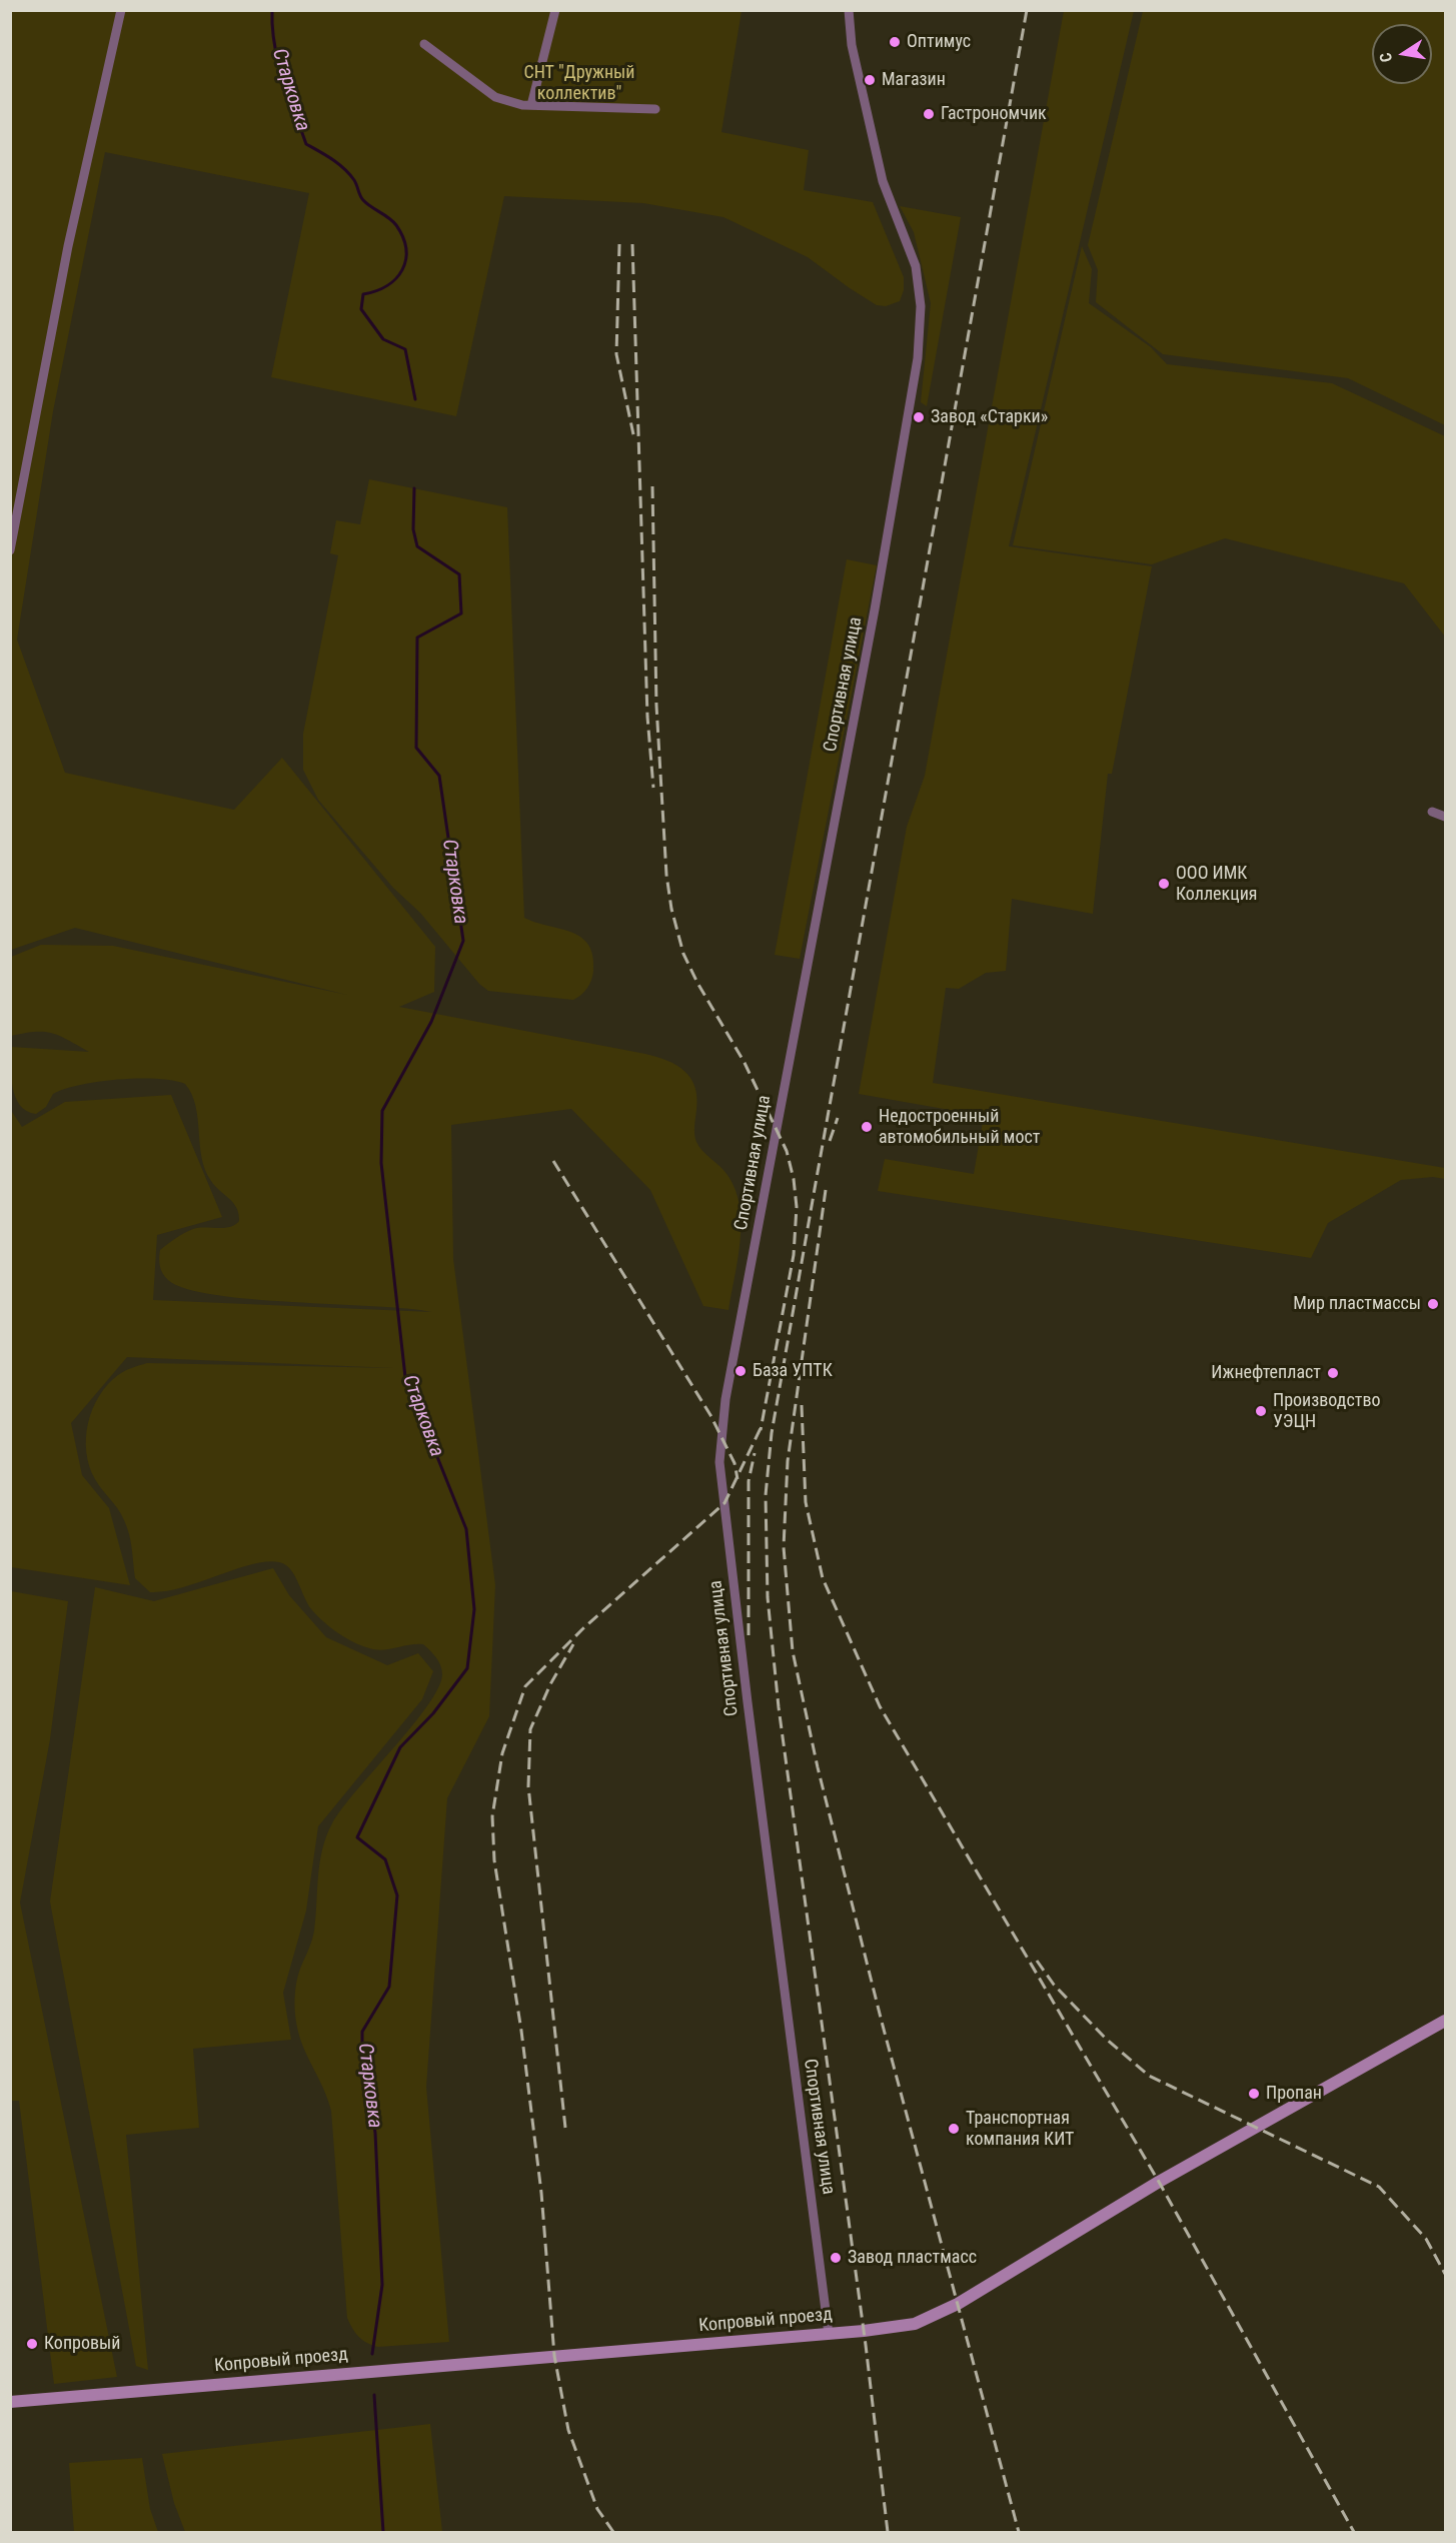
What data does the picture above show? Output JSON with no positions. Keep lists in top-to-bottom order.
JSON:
{
  "streets": {
    "main road": ["Копровый проезд"],
    "street": ["Спортивная улица"]
  },
  "crossings": [
    ["Спортивная улица", "Копровый проезд"]
  ],
  "water": ["Старковка"],
  "parks": ["СНТ \"Дружный коллектив\""],
  "places": [
    "Оптимус",
    "Магазин",
    "Гастрономчик",
    "Завод «Старки»",
    "ООО ИМК Коллекция",
    "Недостроенный автомобильный мост",
    "Мир пластмассы",
    "База УПТК",
    "Ижнефтепласт",
    "Производство УЭЦН",
    "Пропан",
    "Транспортная компания КИТ",
    "Завод пластмасс",
    "Копровый"
  ],
  "north": "left"
}
